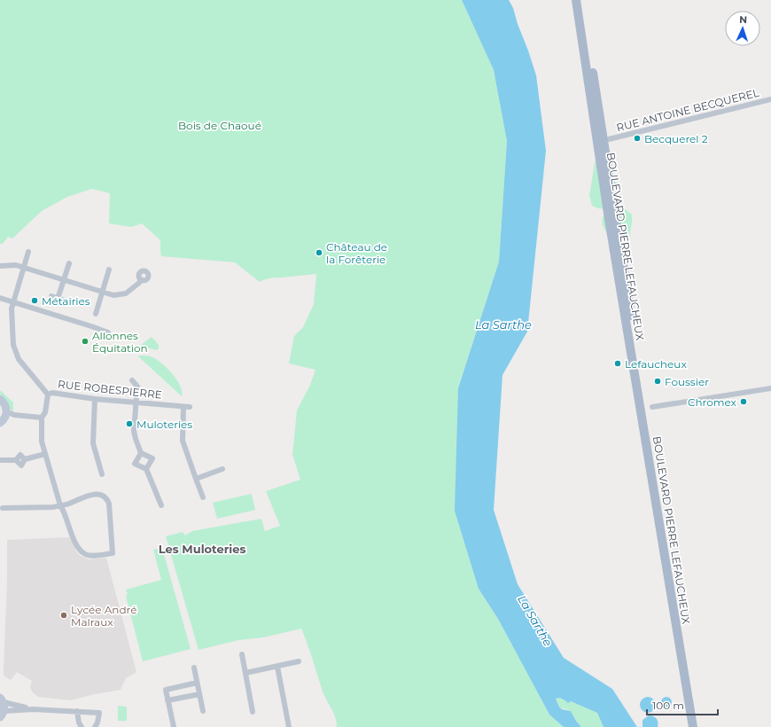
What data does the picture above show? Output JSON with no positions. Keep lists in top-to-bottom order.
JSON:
{
  "streets": {
    "main road": ["BOULEVARD PIERRE LEFAUCHEUX"],
    "street": ["RUE ANTOINE BECQUEREL", "RUE ROBESPIERRE"]
  },
  "districts": ["Les Muloteries"],
  "water": ["La Sarthe"],
  "parks": ["Bois de Chaoué"],
  "places": [
    "Becquerel 2",
    "Château de la Forêterie",
    "Métairies",
    "Allonnes Équitation",
    "Lefaucheux",
    "Foussier",
    "Chromex",
    "Muloteries",
    "Lycée André Malraux"
  ],
  "scale_bar": "100 m",
  "north": "top"
}
